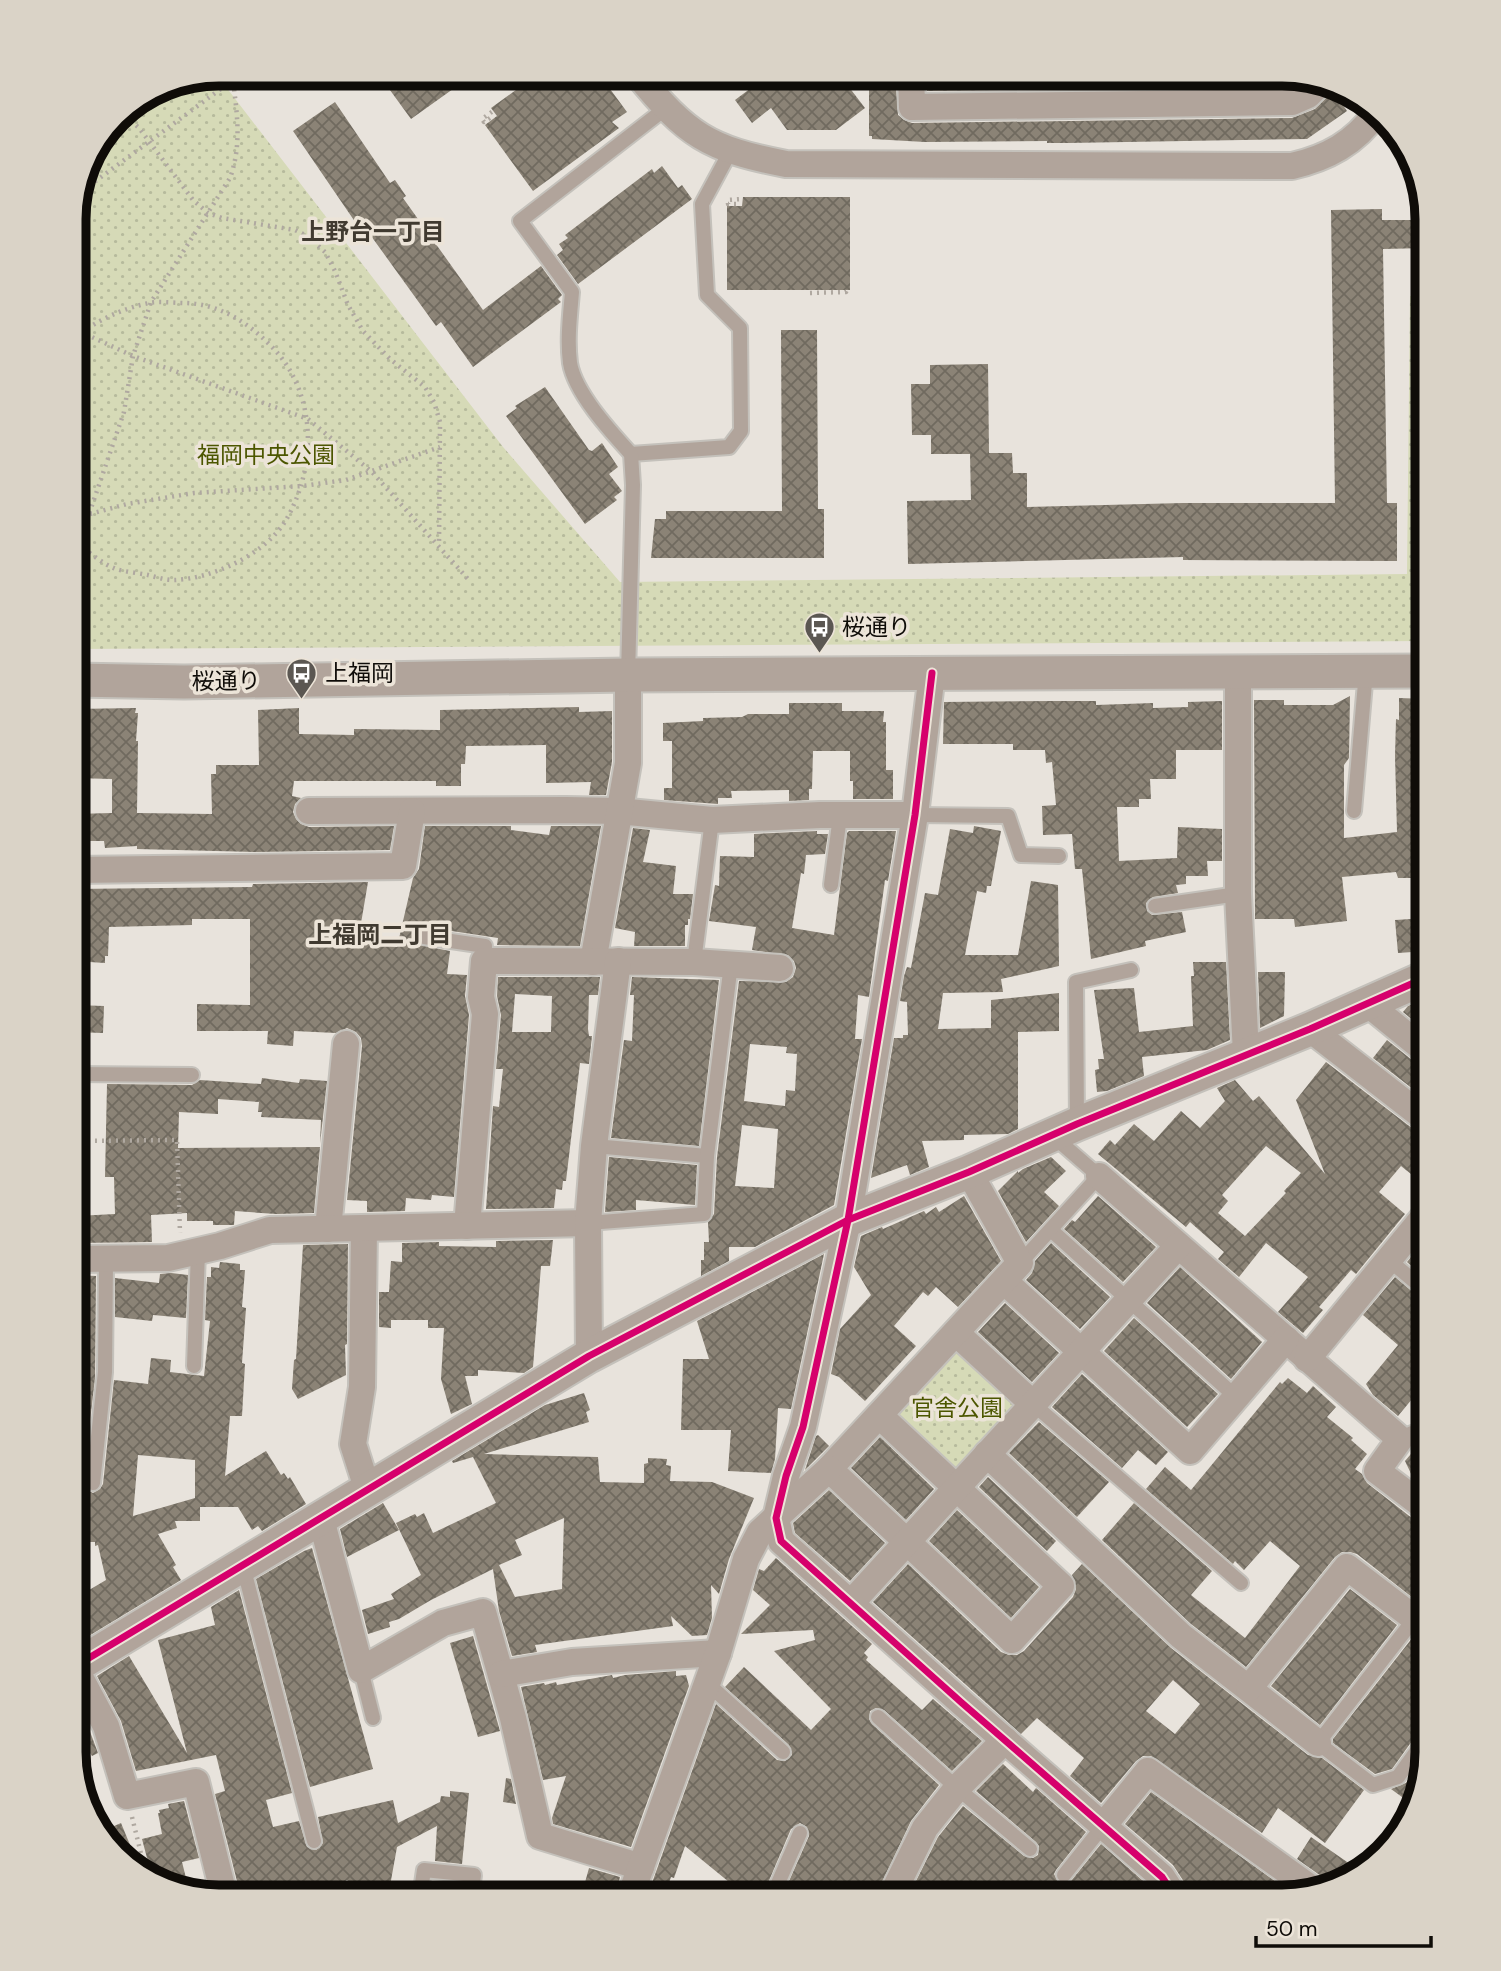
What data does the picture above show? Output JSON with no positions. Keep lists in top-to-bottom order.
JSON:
{
  "streets": {
    "street": ["桜通り"]
  },
  "districts": ["上野台一丁目", "上福岡二丁目"],
  "parks": ["福岡中央公園", "官舎公園"],
  "places": {
    "bus stop": ["桜通り", "上福岡"]
  },
  "scale_bar": "50 m"
}
